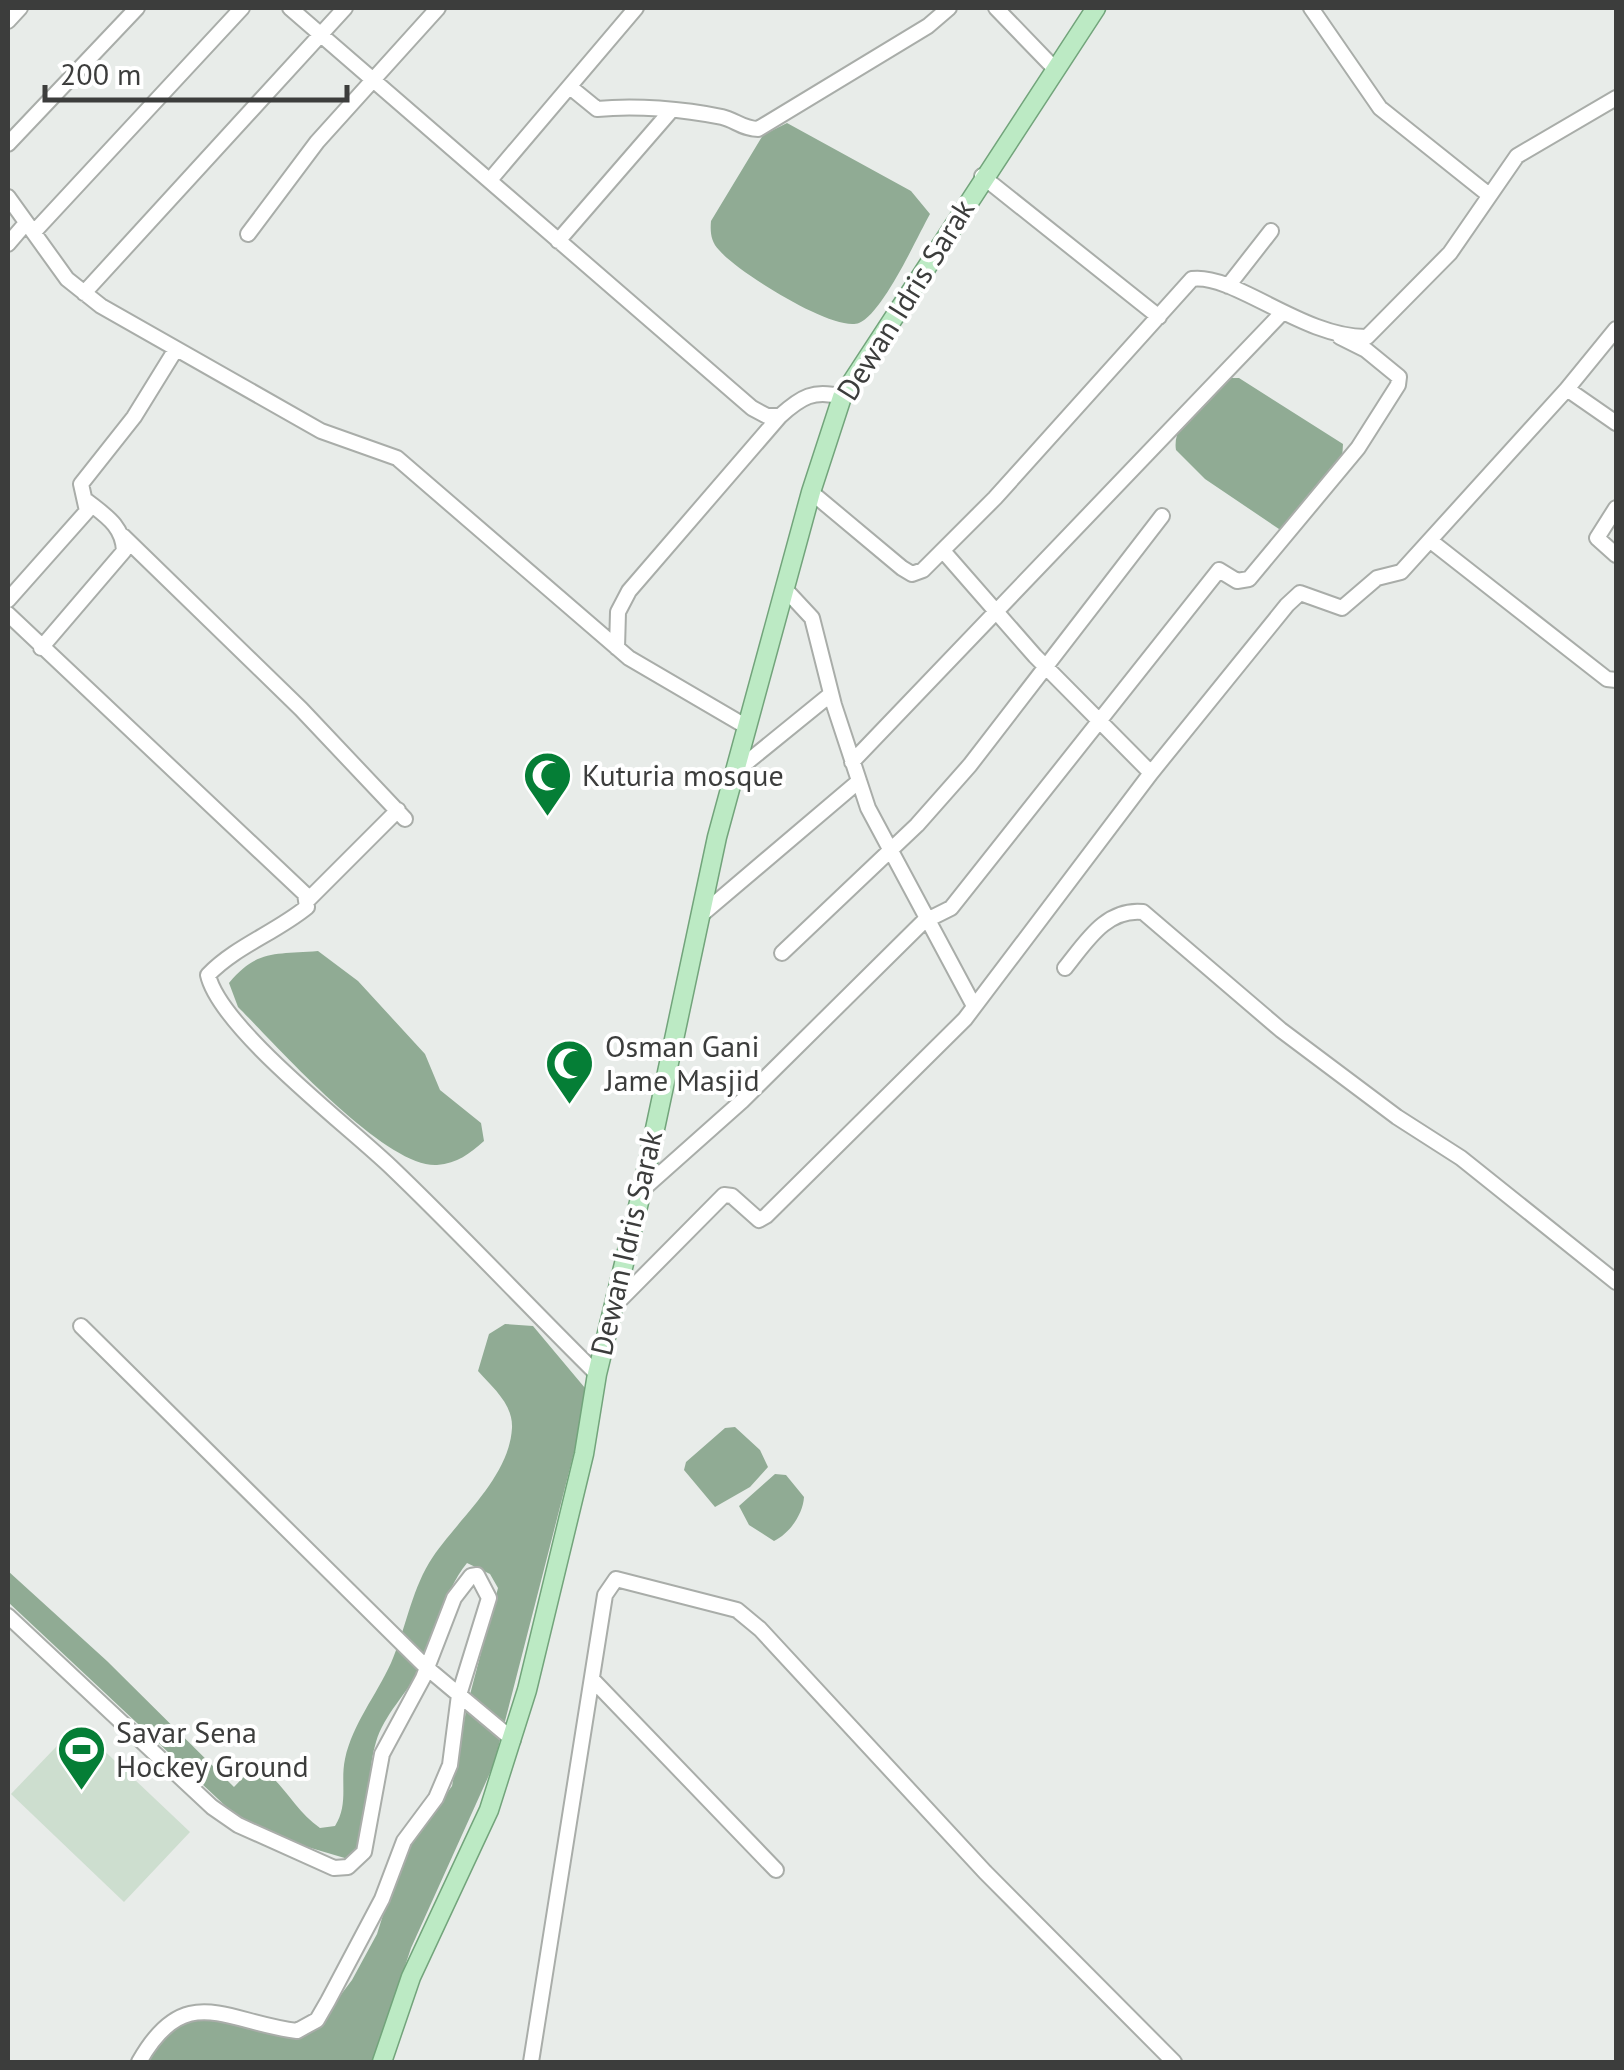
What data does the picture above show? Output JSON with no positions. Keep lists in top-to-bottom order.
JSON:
{
  "streets": {
    "main road": ["Dewan Idris Sarak"]
  },
  "places": {
    "mosque": ["Kuturia mosque", "Osman Gani Jame Masjid"],
    "sports": ["Savar Sena Hockey Ground"]
  },
  "scale_bar": "200 m"
}
